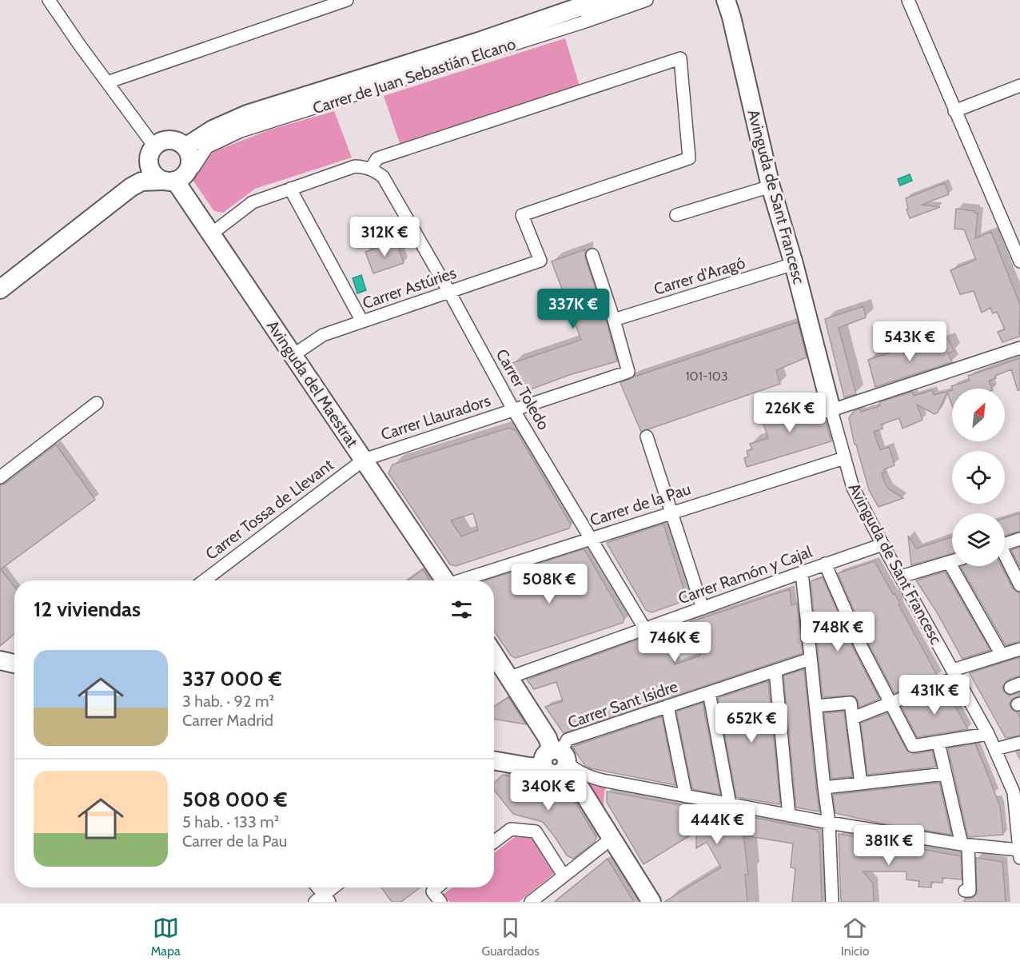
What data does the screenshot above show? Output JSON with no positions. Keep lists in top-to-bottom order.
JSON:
{
  "streets": {
    "street": [
      "Carrer de Juan Sebastián Elcano",
      "Avinguda de Sant Francesc",
      "Carrer d'Aragó",
      "Carrer Astúries",
      "Avinguda del Maestrat",
      "Carrer Toledo",
      "Carrer Llauradors",
      "Carrer de la Pau",
      "Carrer Tossa de Llevant",
      "Carrer Ramón y Cajal",
      "Carrer Sant Isidre"
    ]
  },
  "crossings": [
    ["Carrer de Juan Sebastián Elcano", "Avinguda del Maestrat"],
    ["Avinguda de Sant Francesc", "Carrer d'Aragó"],
    ["Avinguda de Sant Francesc", "Carrer de la Pau"],
    ["Avinguda de Sant Francesc", "Carrer Ramón y Cajal"],
    ["Carrer d'Aragó", "Carrer Llauradors"],
    ["Carrer Astúries", "Avinguda del Maestrat"],
    ["Carrer Astúries", "Carrer Toledo"],
    ["Avinguda del Maestrat", "Carrer Llauradors"],
    ["Avinguda del Maestrat", "Carrer Tossa de Llevant"],
    ["Carrer Toledo", "Carrer Llauradors"],
    ["Carrer Toledo", "Carrer de la Pau"],
    ["Carrer Toledo", "Carrer Ramón y Cajal"],
    ["Carrer Llauradors", "Carrer Tossa de Llevant"]
  ],
  "house_numbers": ["101-103"],
  "north": "top right",
  "page": {
    "price": [
      "312K €",
      "337K €",
      "543K €",
      "226K €",
      "508K €",
      "748K €",
      "746K €",
      "431K €",
      "652K €",
      "340K €",
      "444K €",
      "381K €"
    ],
    "heading": "12 viviendas",
    "list": [
      {
        "name": "337 000 €",
        "note": "3 hab. · 92 m² · Carrer Madrid"
      },
      {
        "name": "508 000 €",
        "note": "5 hab. · 133 m² · Carrer de la Pau"
      }
    ],
    "tabs": ["Mapa", "Guardados", "Inicio"]
  }
}
